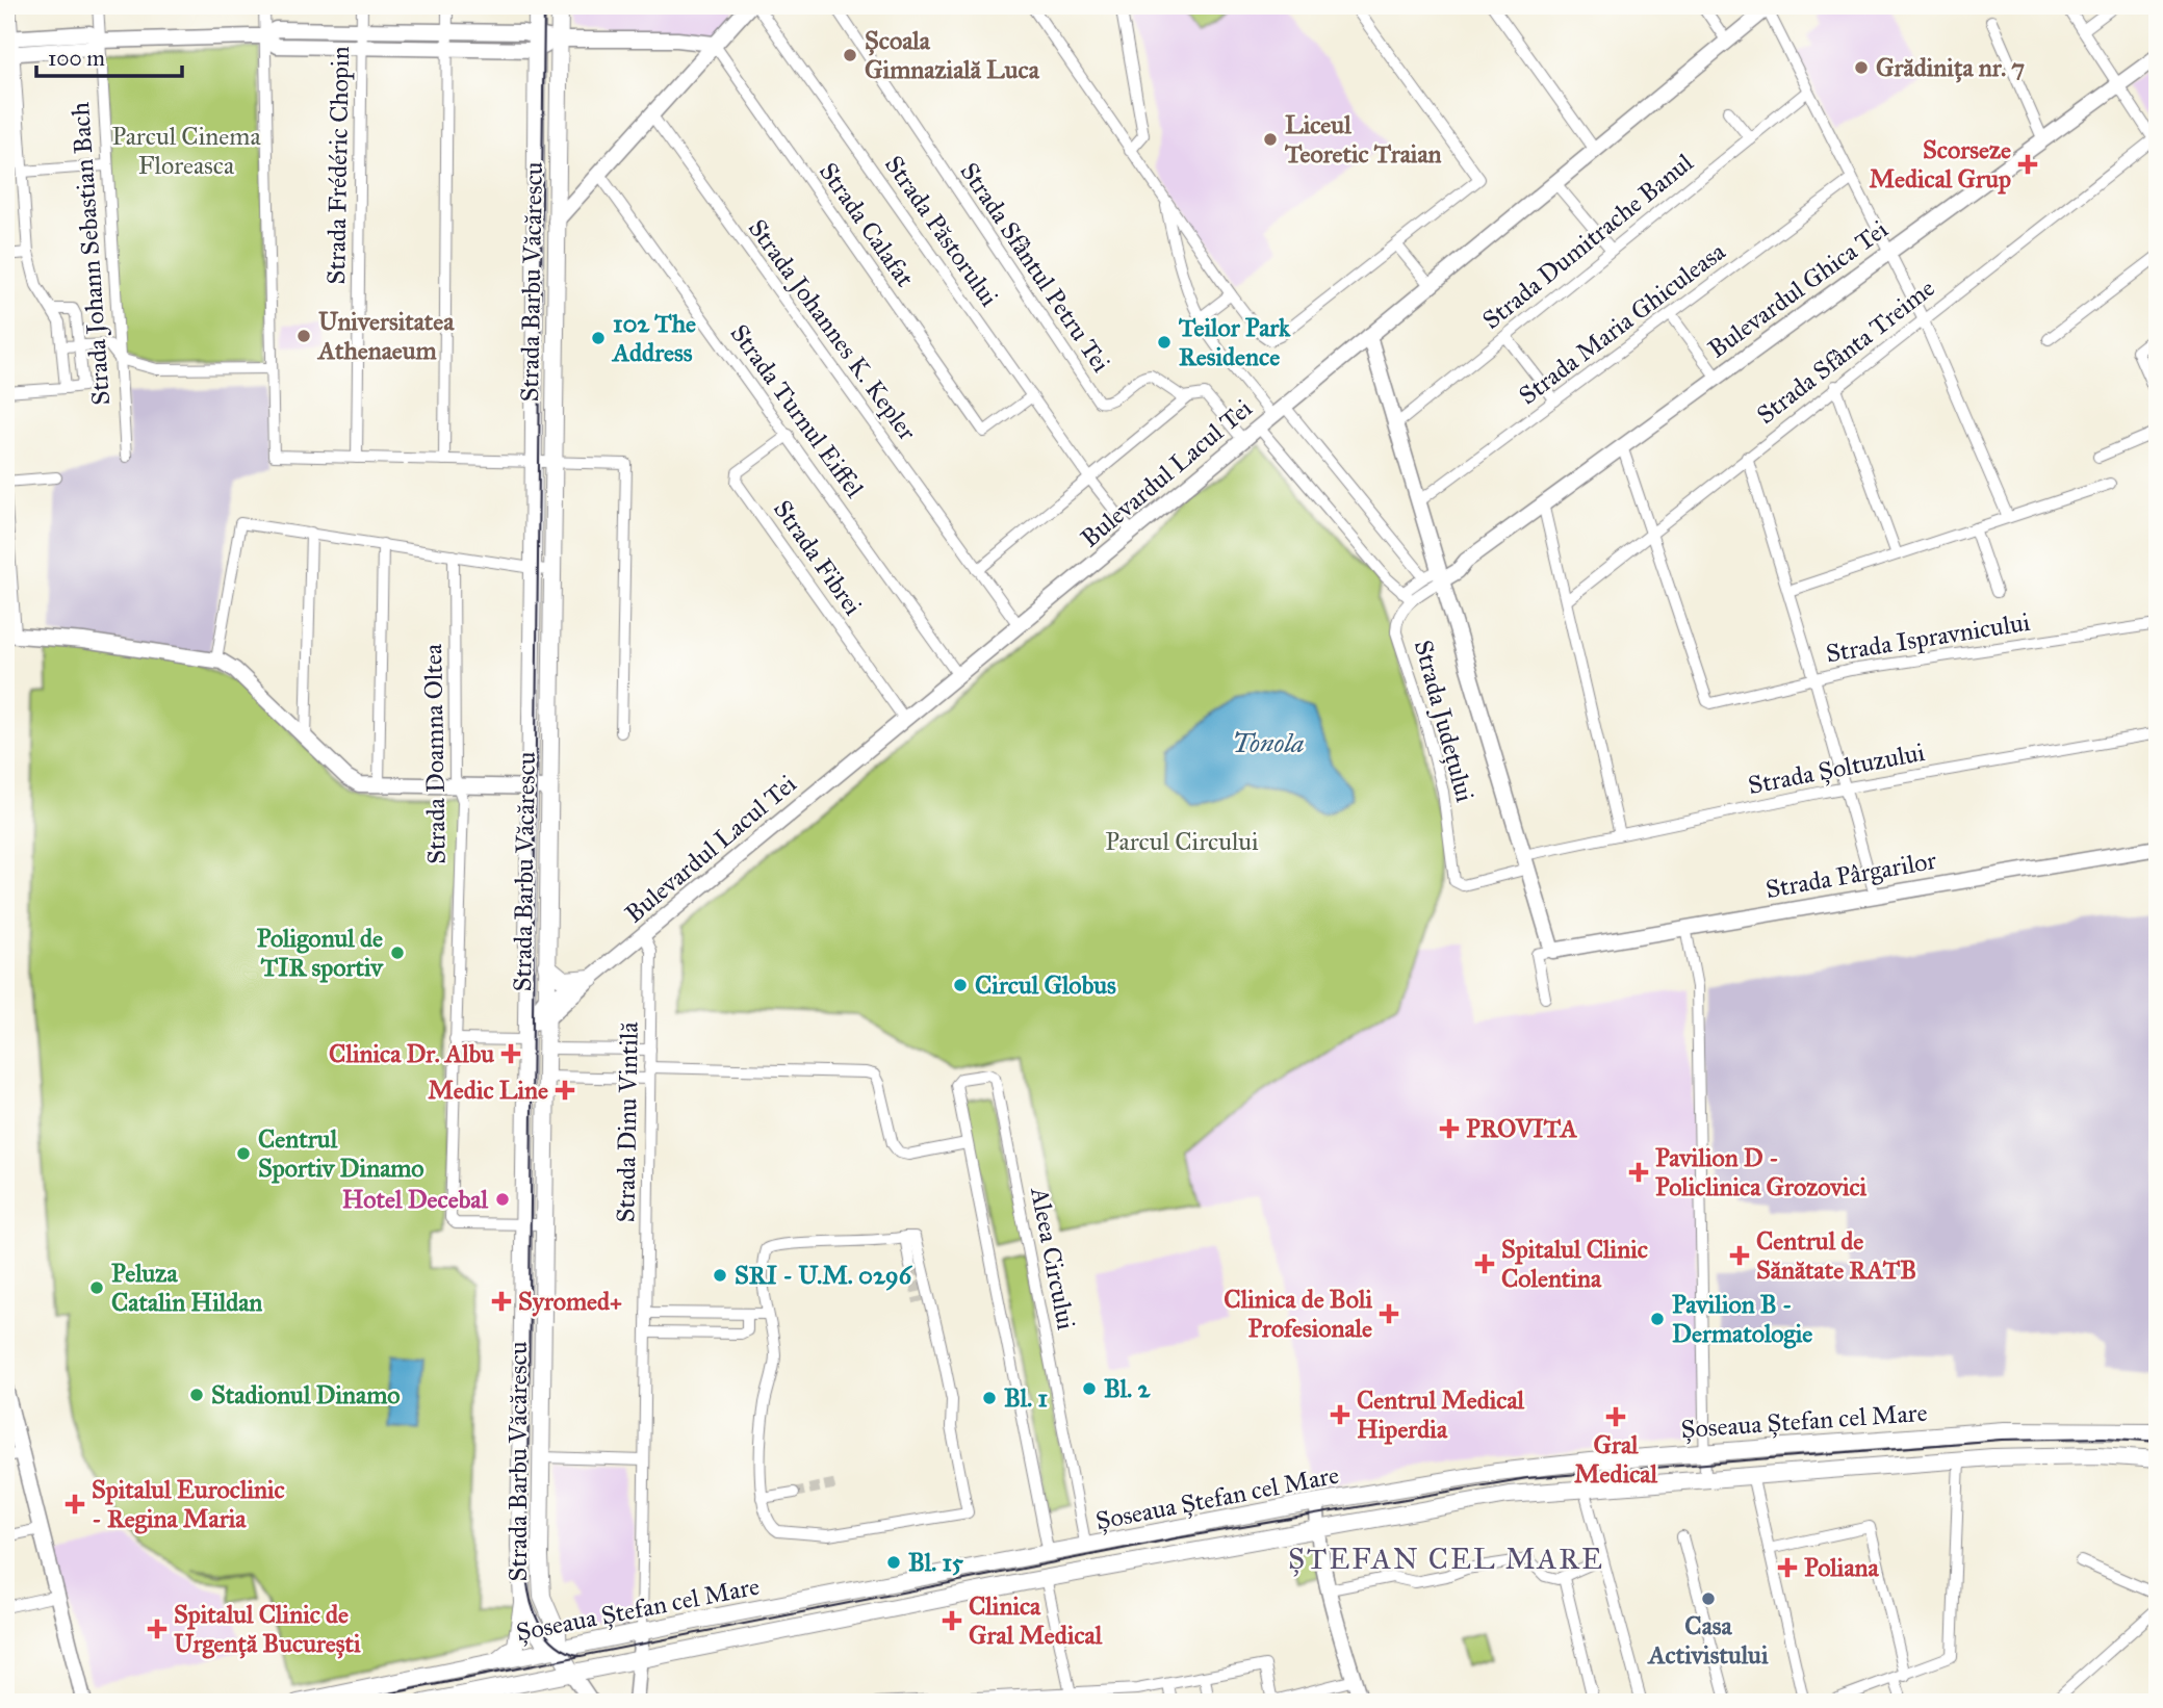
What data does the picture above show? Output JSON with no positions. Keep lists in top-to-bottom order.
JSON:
{
  "streets": {
    "main road": ["Strada Barbu Văcărescu", "Șoseaua Ștefan cel Mare"],
    "street": [
      "Strada Frédéric Chopin",
      "Strada Calafat",
      "Strada Păstorului",
      "Strada Dumitrache Banul",
      "Strada Johann Sebastian Bach",
      "Strada Sfântul Petru Tei",
      "Bulevardul Ghica Tei",
      "Strada Maria Ghiculeasa",
      "Strada Johannes K. Kepler",
      "Strada Sfânta Treime",
      "Strada Turnul Eiffel",
      "Bulevardul Lacul Tei",
      "Strada Fibrei",
      "Strada Ispravnicului",
      "Strada Județului",
      "Strada Doamna Oltea",
      "Strada Șoltuzului",
      "Strada Pârgarilor",
      "Strada Dinu Vintilă",
      "Aleea Circului"
    ]
  },
  "crossings": [
    ["Strada Calafat", "Strada Păstorului"],
    ["Strada Păstorului", "Bulevardul Lacul Tei"],
    ["Strada Dumitrache Banul", "Strada Județului"],
    ["Strada Sfântul Petru Tei", "Bulevardul Lacul Tei"],
    ["Strada Barbu Văcărescu", "Bulevardul Lacul Tei"],
    ["Strada Barbu Văcărescu", "Strada Doamna Oltea"],
    ["Strada Barbu Văcărescu", "Șoseaua Ștefan cel Mare"],
    ["Bulevardul Ghica Tei", "Strada Județului"],
    ["Strada Maria Ghiculeasa", "Strada Județului"],
    ["Strada Johannes K. Kepler", "Bulevardul Lacul Tei"],
    ["Strada Sfânta Treime", "Strada Ispravnicului"],
    ["Strada Turnul Eiffel", "Bulevardul Lacul Tei"],
    ["Strada Turnul Eiffel", "Strada Fibrei"],
    ["Bulevardul Lacul Tei", "Strada Fibrei"],
    ["Bulevardul Lacul Tei", "Strada Județului"],
    ["Bulevardul Lacul Tei", "Strada Dinu Vintilă"],
    ["Strada Județului", "Strada Șoltuzului"],
    ["Strada Județului", "Strada Pârgarilor"],
    ["Strada Dinu Vintilă", "Șoseaua Ștefan cel Mare"],
    ["Aleea Circului", "Șoseaua Ștefan cel Mare"]
  ],
  "districts": ["ȘTEFAN CEL MARE"],
  "water": ["Tonola"],
  "parks": ["Parcul Cinema Floreasca", "Parcul Circului"],
  "places": {
    "other": [
      "Școala Gimnazială Luca",
      "Grădinița nr. 7",
      "Liceul Teoretic Traian",
      "Universitatea Athenaeum",
      "102 The Address",
      "Teilor Park Residence",
      "Poligonul de TIR sportiv",
      "Circul Globus",
      "Centrul Sportiv Dinamo",
      "Hotel Decebal",
      "SRI - U.M. 0296",
      "Peluza Catalin Hildan",
      "Pavilion B - Dermatologie",
      "Bl. 2",
      "Stadionul Dinamo",
      "Bl. 1",
      "Bl. 15",
      "Casa Activistului"
    ],
    "health": [
      "Scorseze Medical Grup",
      "Clinica Dr. Albu",
      "Medic Line",
      "PROVITA",
      "Pavilion D - Policlinica Grozovici",
      "Centrul de Sănătate RATB",
      "Spitalul Clinic Colentina",
      "Syromed+",
      "Clinica de Boli Profesionale",
      "Centrul Medical Hiperdia",
      "Gral Medical",
      "Spitalul Euroclinic - Regina Maria",
      "Poliana",
      "Clinica Gral Medical",
      "Spitalul Clinic de Urgență București"
    ]
  },
  "scale_bar": "100 m"
}
